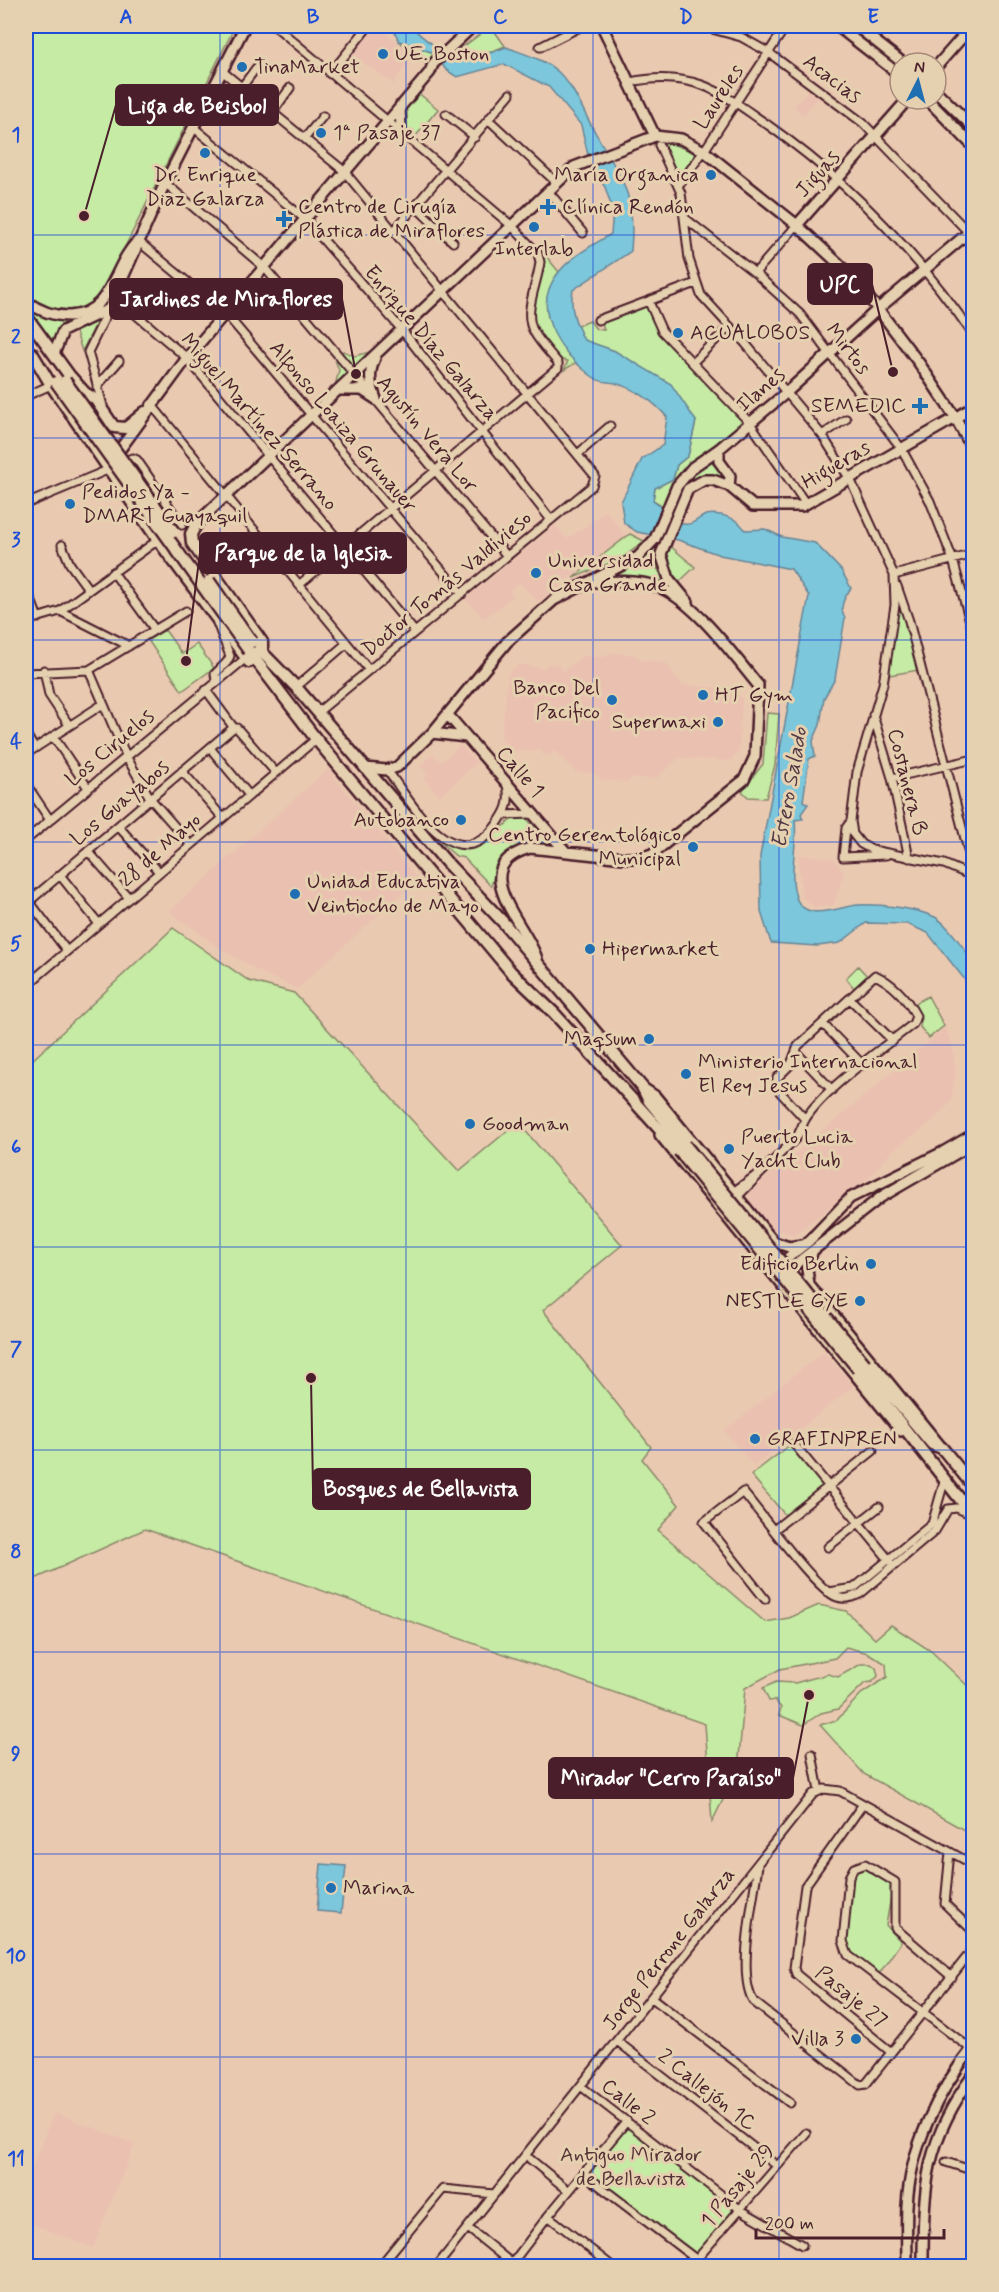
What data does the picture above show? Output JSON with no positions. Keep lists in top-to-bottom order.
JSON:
{
  "streets": {
    "street": [
      "Acacias",
      "Laureles",
      "Jiguas",
      "Enrique Díaz Galarza",
      "Mirtos",
      "Ilanes",
      "Miguel Martínez Serrano",
      "Alfonso Loaiza Grunauer",
      "Agustín Vera Lor",
      "Higueras",
      "Doctor Tomás Valdivieso",
      "Los Ciruelos",
      "Calle 1",
      "Costanera B",
      "Los Guayabos",
      "28 de Mayo",
      "Jorge Perrone Galarza",
      "Pasaje 27",
      "2 Callejón 1C",
      "Calle 2",
      "1 Pasaje 29"
    ]
  },
  "crossings": [
    ["Acacias", "Laureles"],
    ["Acacias", "Jiguas"],
    ["Acacias", "Ilanes"],
    ["Jiguas", "Mirtos"],
    ["Enrique Díaz Galarza", "Doctor Tomás Valdivieso"],
    ["Mirtos", "Ilanes"],
    ["Mirtos", "Higueras"],
    ["Ilanes", "Calle 1"],
    ["Miguel Martínez Serrano", "Doctor Tomás Valdivieso"],
    ["Alfonso Loaiza Grunauer", "Doctor Tomás Valdivieso"],
    ["Agustín Vera Lor", "Doctor Tomás Valdivieso"],
    ["Jorge Perrone Galarza", "2 Callejón 1C"],
    ["Jorge Perrone Galarza", "Calle 2"],
    ["2 Callejón 1C", "1 Pasaje 29"],
    ["Calle 2", "1 Pasaje 29"]
  ],
  "water": ["Estero Salado"],
  "parks": ["Antiguo Mirador de Bellavista"],
  "places": {
    "other": [
      "UE. Boston",
      "TinaMarket",
      "1ª Pasaje 37",
      "Dr. Enrique Diaz Galarza",
      "María Organica",
      "Liga de Beisbol",
      "Interlab",
      "ACUALOBOS",
      "UPC",
      "Jardines de Miraflores",
      "Pedidos Ya - DMART Guayaquil",
      "Universidad Casa Grande",
      "Parque de la Iglesia",
      "HT Gym",
      "Banco Del Pacifico",
      "Supermaxi",
      "Autobanco",
      "Centro Gerentológico Municipal",
      "Unidad Educativa Veintiocho de Mayo",
      "Hipermarket",
      "Maqsum",
      "Ministerio Internacional El Rey Jesus",
      "Goodman",
      "Puerto Lucia Yacht Club",
      "Edificio Berlin",
      "NESTLE GYE",
      "Bosques de Bellavista",
      "GRAFINPREN",
      "Mirador \"Cerro Paraíso\"",
      "Marina",
      "Villa 3"
    ],
    "health": ["Clínica Rendón", "Centro de Cirugía Plástica de Miraflores", "SEMEDIC"]
  },
  "scale_bar": "200 m",
  "north": "top",
  "grid": {
    "columns": [
      "A",
      "B",
      "C",
      "D",
      "E"
    ],
    "rows": [
      "1",
      "2",
      "3",
      "4",
      "5",
      "6",
      "7",
      "8",
      "9",
      "10",
      "11"
    ]
  }
}
